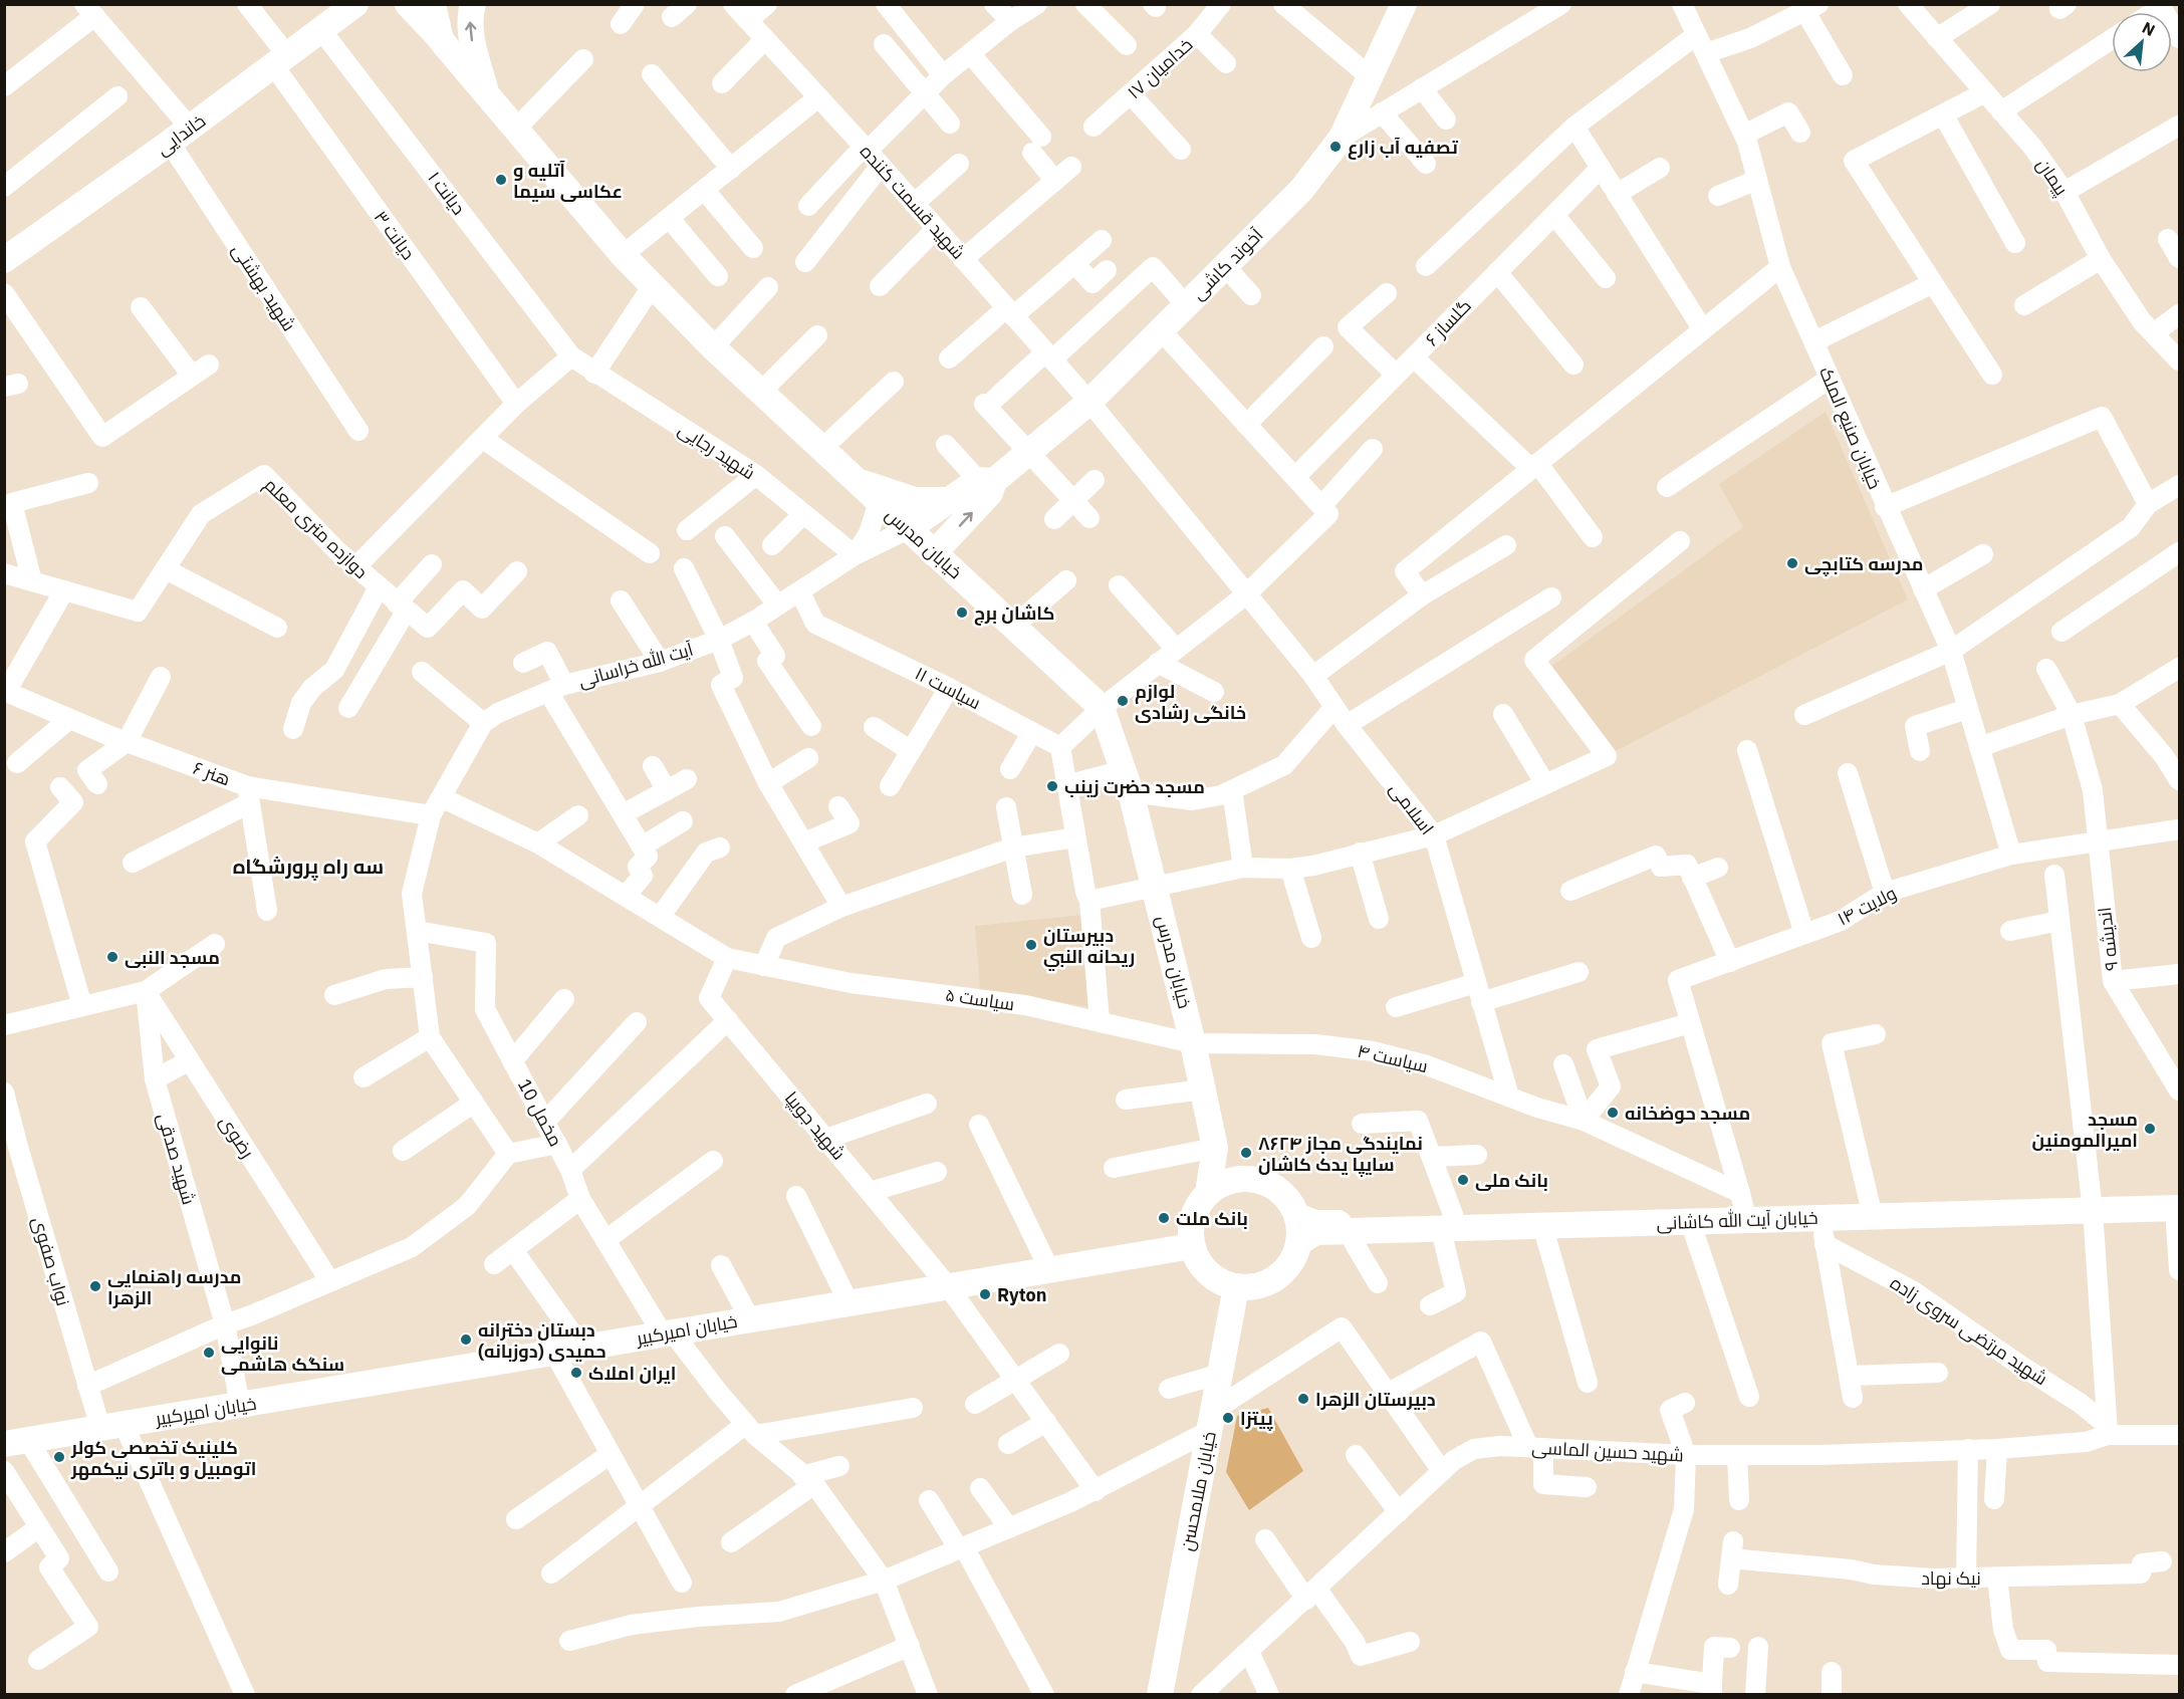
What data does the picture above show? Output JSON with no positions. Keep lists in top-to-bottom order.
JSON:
{
  "streets": {
    "main road": [
      "خاندایی",
      "آخوند کاشی",
      "خیابان مدرس",
      "خیابان آیت الله کاشانی",
      "خیابان امیرکبیر",
      "خیابان ملامحسن"
    ],
    "street": [
      "خدامیان ۱۷",
      "پیمان",
      "دیانت ۱",
      "شهید قسمت کننده",
      "دیانت ۳",
      "شهید بهشتی",
      "گلساز ۶",
      "خیابان صنیع الملک",
      "شهید رجایی",
      "دوازده متری معلم",
      "آیت الله خراسانی",
      "سیاست ۱۱",
      "هنر ۶",
      "اسلامی",
      "ولایت ۱۴",
      "اندیشه ۹",
      "سیاست ۵",
      "سیاست ۴",
      "مخمل 10",
      "شهید جویپا",
      "رضوی",
      "شهید صدقی",
      "نواب صفوی",
      "شهید مرتضی سروی زاده",
      "شهید حسین الماسی",
      "نیک نهاد"
    ]
  },
  "crossings": [
    ["خاندایی", "دیانت ۱"],
    ["خاندایی", "دیانت ۳"],
    ["خاندایی", "شهید بهشتی"],
    ["دیانت ۱", "شهید رجایی"],
    ["شهید قسمت کننده", "آخوند کاشی"],
    ["شهید قسمت کننده", "اسلامی"],
    ["آخوند کاشی", "خیابان مدرس"],
    ["خیابان صنیع الملک", "ولایت ۱۴"],
    ["شهید رجایی", "آیت الله خراسانی"],
    ["خیابان مدرس", "آیت الله خراسانی"],
    ["خیابان مدرس", "سیاست ۵"],
    ["خیابان مدرس", "سیاست ۴"],
    ["آیت الله خراسانی", "سیاست ۱۱"],
    ["اسلامی", "سیاست ۴"],
    ["ولایت ۱۴", "اندیشه ۹"],
    ["سیاست ۵", "سیاست ۴"],
    ["سیاست ۵", "شهید جویپا"],
    ["سیاست ۴", "خیابان آیت الله کاشانی"],
    ["مخمل 10", "خیابان امیرکبیر"],
    ["شهید جویپا", "خیابان امیرکبیر"],
    ["رضوی", "شهید صدقی"],
    ["شهید صدقی", "خیابان امیرکبیر"],
    ["خیابان آیت الله کاشانی", "خیابان امیرکبیر"],
    ["خیابان آیت الله کاشانی", "خیابان ملامحسن"],
    ["نواب صفوی", "خیابان امیرکبیر"],
    ["خیابان امیرکبیر", "خیابان ملامحسن"],
    ["شهید مرتضی سروی زاده", "شهید حسین الماسی"]
  ],
  "districts": ["سه راه پرورشگاه"],
  "places": [
    "تصفیه آب زارع",
    "آتلیه و عکاسی سیما",
    "مدرسه کتابچی",
    "کاشان برج",
    "لوازم خانگی رشادی",
    "مسجد حضرت زینب",
    "دبيرستان ريحانه النبي",
    "مسجد النبی",
    "مسجد حوضخانه",
    "مسجد امیرالمومنین",
    "نمایندگی مجاز ۸۶۲۴ سایپا یدک کاشان",
    "بانک ملی",
    "بانک ملت",
    "مدرسه راهنمایی الزهرا",
    "Ryton",
    "دبستان دخترانه حمیدی (دوزبانه)",
    "نانوایی سنگک هاشمی",
    "ایران املاک",
    "دبیرستان الزهرا",
    "پیتزا",
    "کلینیک تخصصی کولر اتومبیل و باتری نیکمهر"
  ],
  "north": "top right"
}
